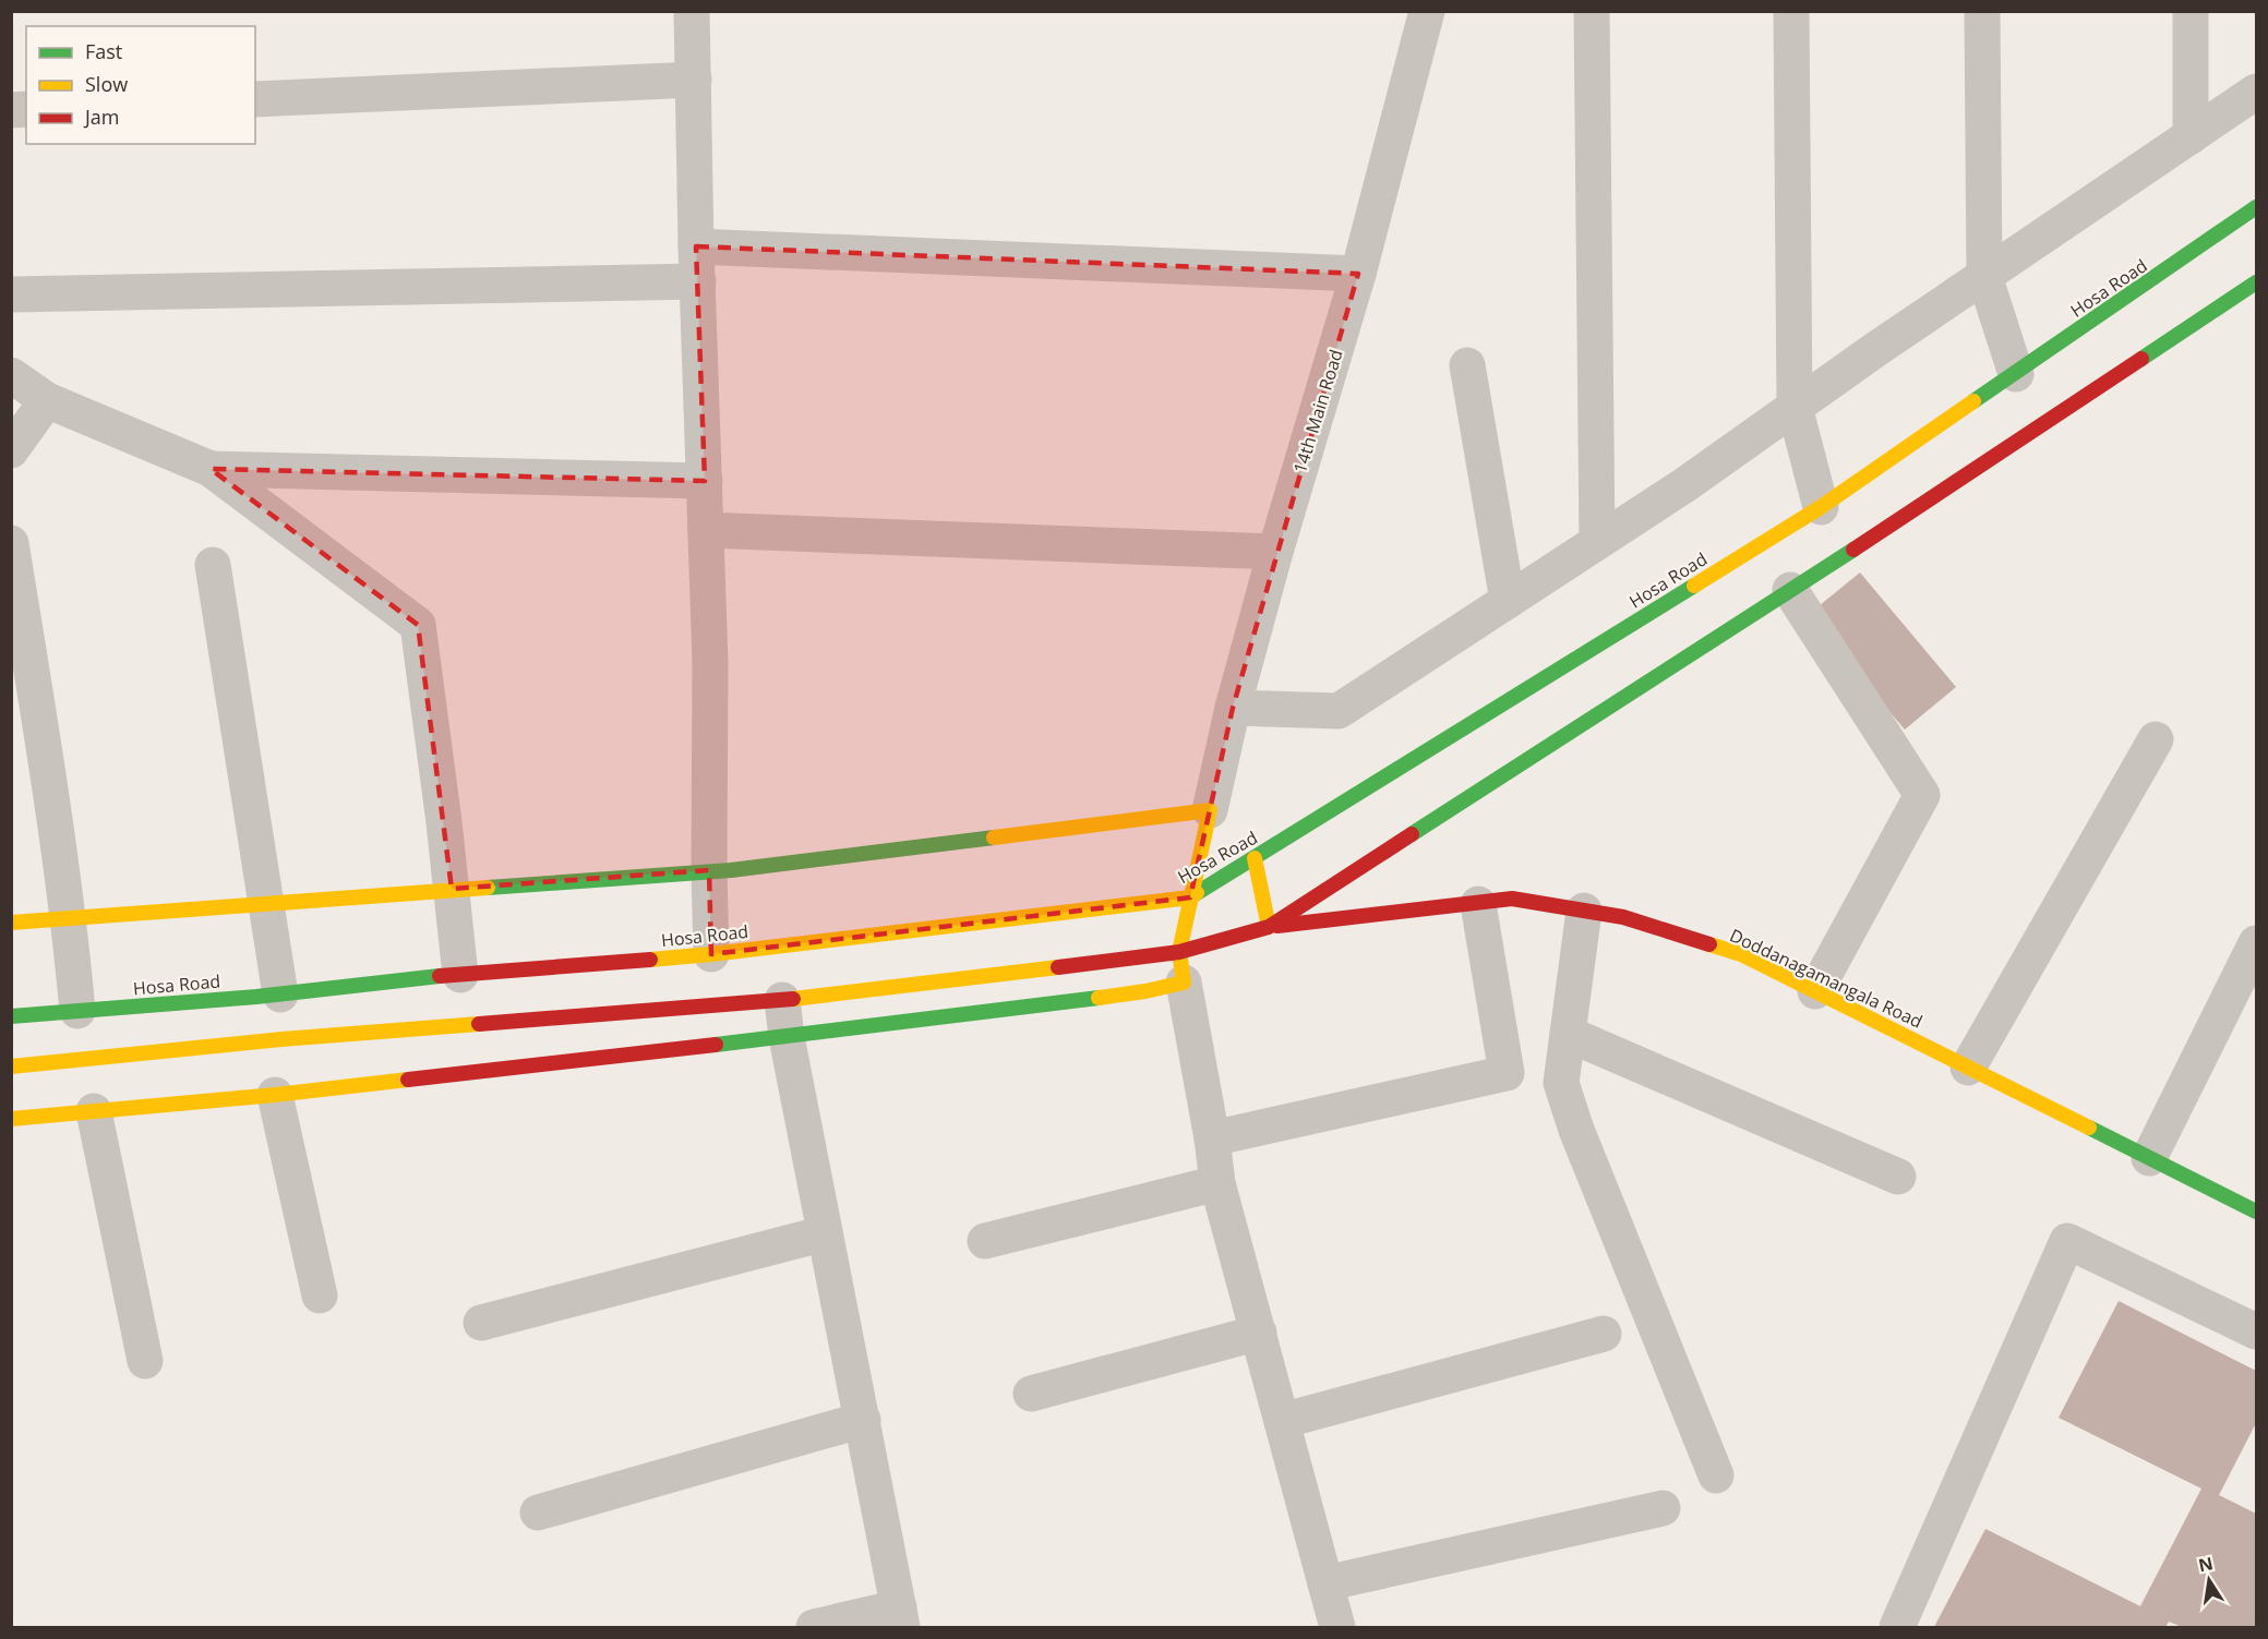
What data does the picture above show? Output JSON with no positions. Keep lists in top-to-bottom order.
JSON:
{
  "streets": {
    "main road": ["Hosa Road", "Doddanagamangala Road"],
    "street": ["14th Main Road"]
  },
  "legend": ["Fast", "Slow", "Jam"],
  "north": "top"
}
